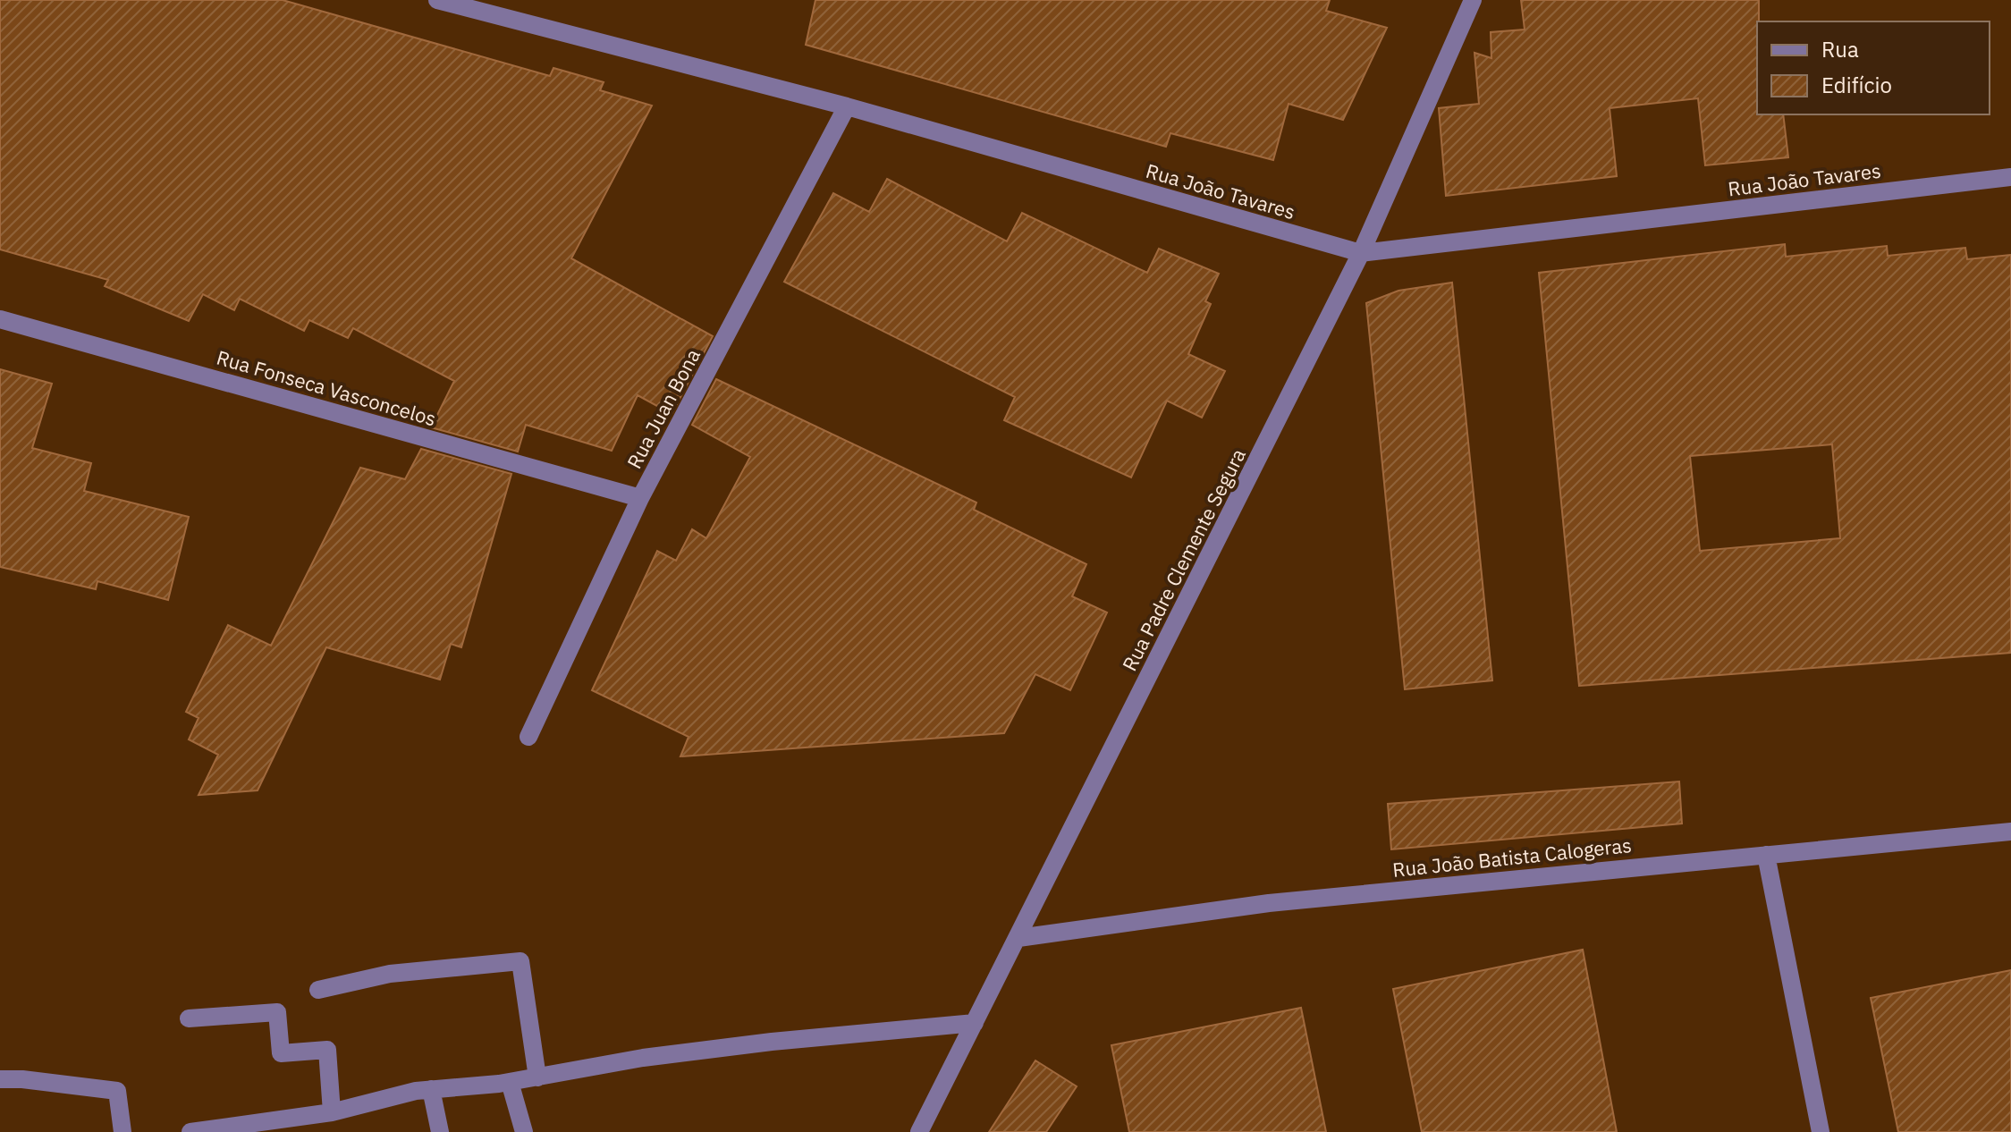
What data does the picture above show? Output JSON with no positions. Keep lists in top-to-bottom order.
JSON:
{
  "streets": {
    "street": [
      "Rua João Tavares",
      "Rua Fonseca Vasconcelos",
      "Rua Juan Bona",
      "Rua Padre Clemente Segura",
      "Rua João Batista Calogeras"
    ]
  },
  "crossings": [
    ["Rua João Tavares", "Rua Juan Bona"],
    ["Rua João Tavares", "Rua Padre Clemente Segura"],
    ["Rua Fonseca Vasconcelos", "Rua Juan Bona"],
    ["Rua Padre Clemente Segura", "Rua João Batista Calogeras"]
  ],
  "legend": ["Rua", "Edifício"]
}
